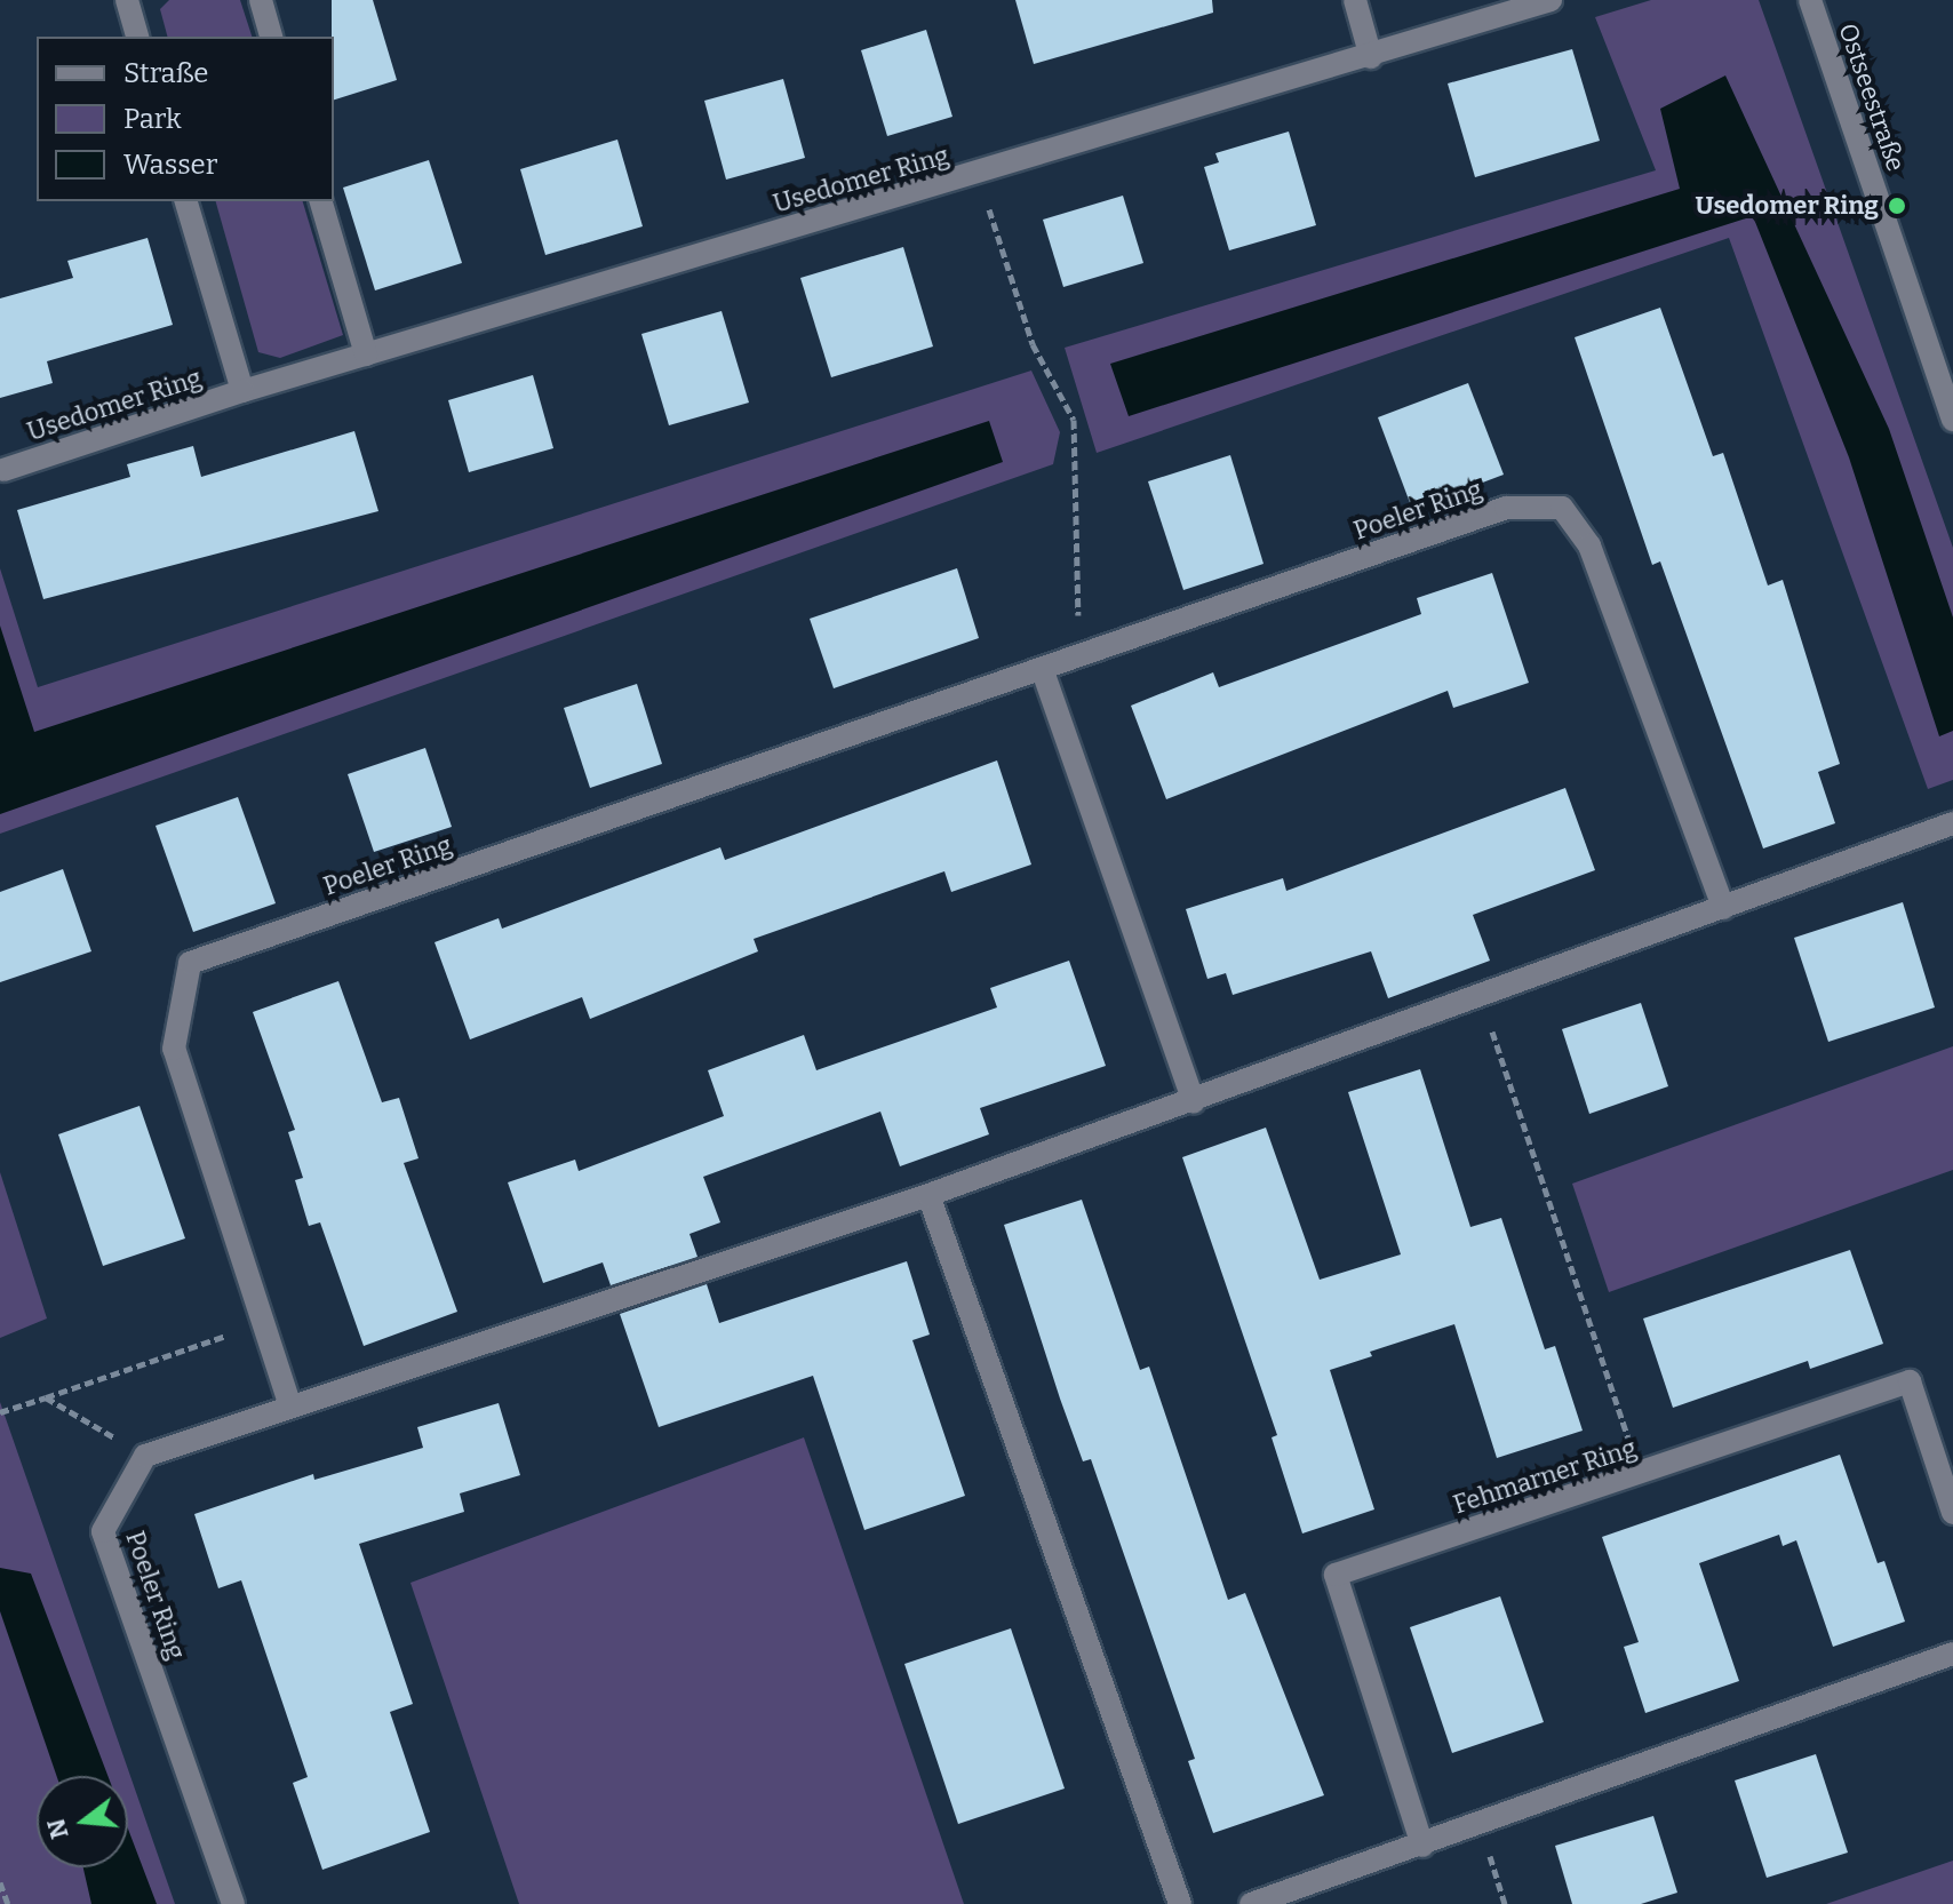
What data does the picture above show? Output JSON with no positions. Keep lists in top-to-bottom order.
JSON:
{
  "streets": {
    "street": [
      "Ostseestraße",
      "Usedomer Ring",
      "Poeler Ring",
      "Fehmarner Ring"
    ]
  },
  "places": ["Usedomer Ring"],
  "legend": ["Straße", "Park", "Wasser"],
  "north": "left"
}
